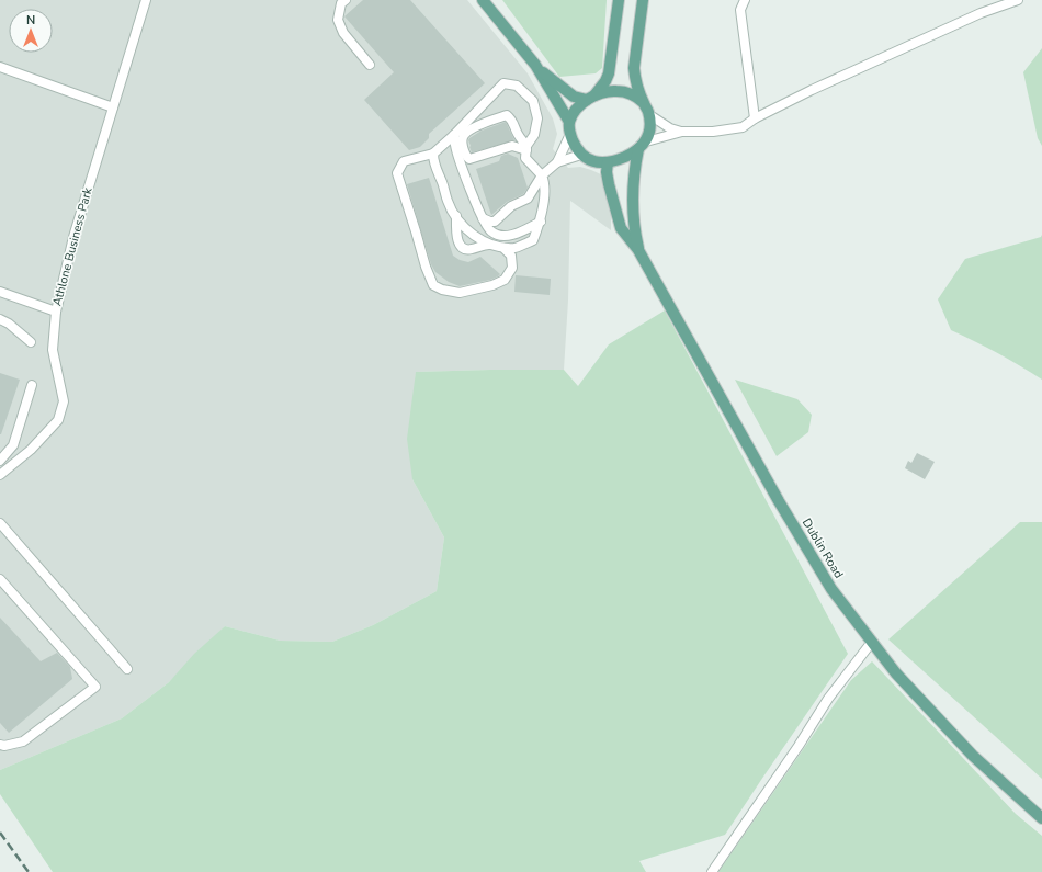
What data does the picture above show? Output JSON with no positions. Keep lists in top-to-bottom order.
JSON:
{
  "streets": {
    "main road": ["Dublin Road"],
    "street": ["Athlone Business Park"]
  },
  "north": "top"
}
